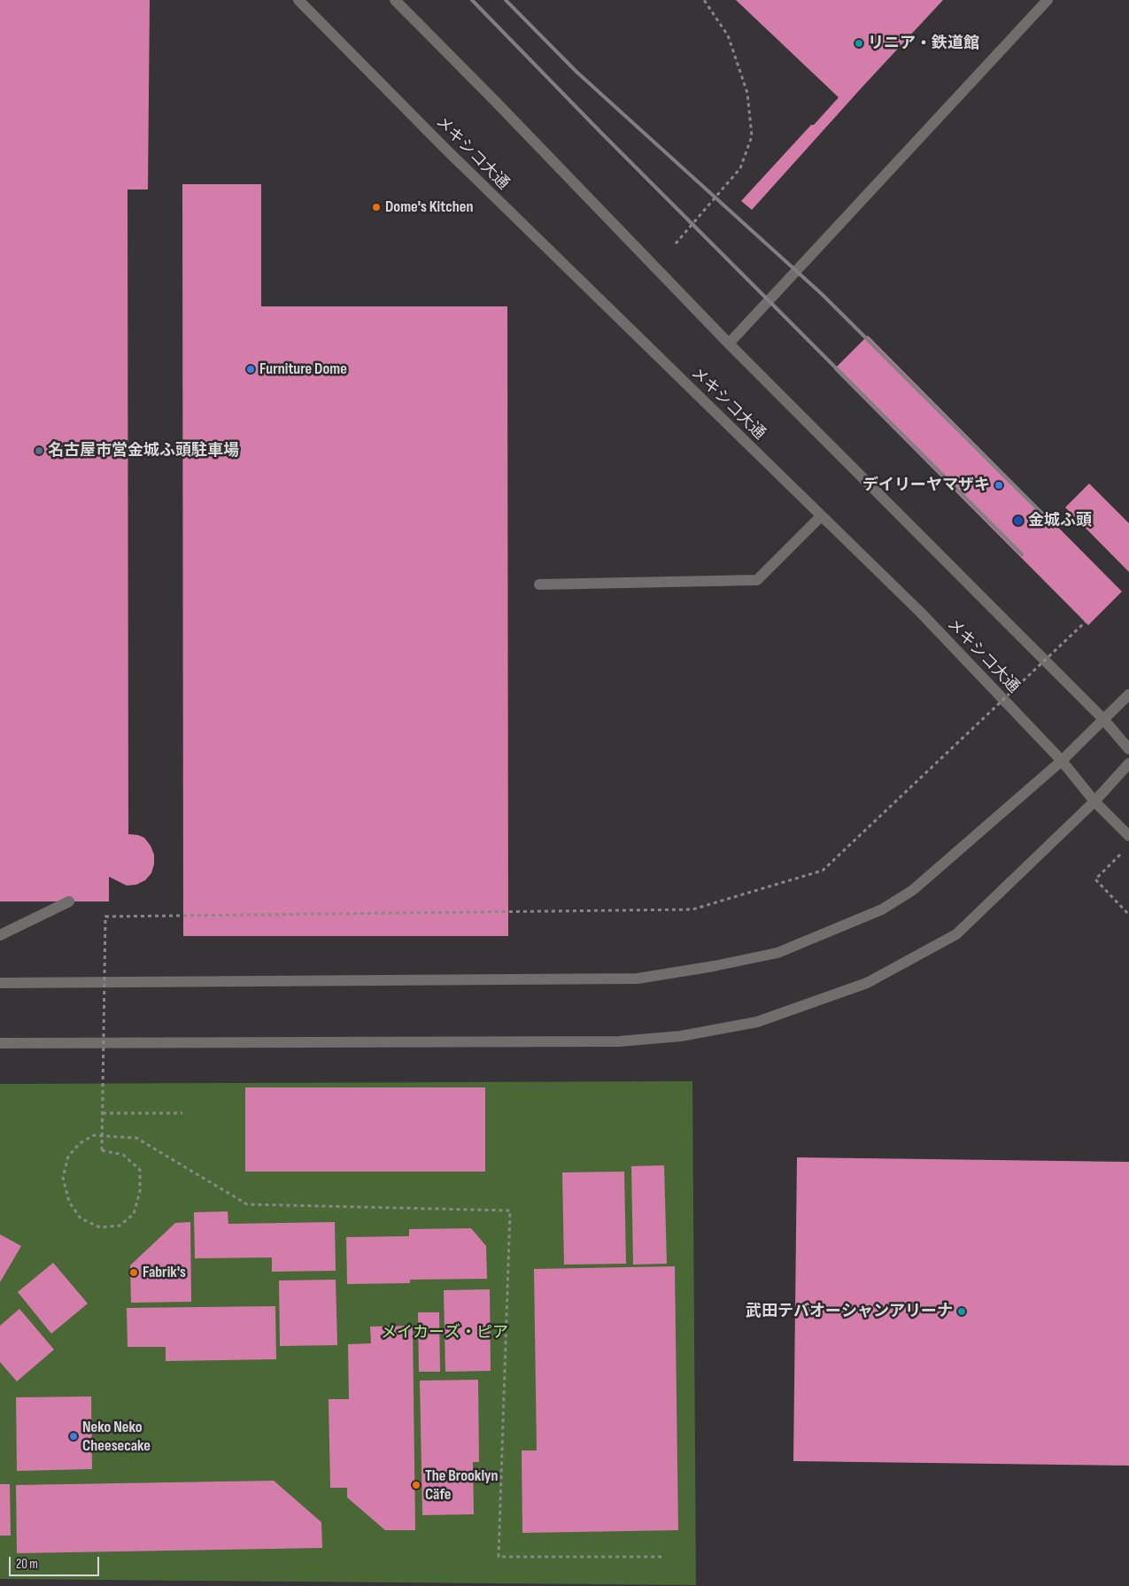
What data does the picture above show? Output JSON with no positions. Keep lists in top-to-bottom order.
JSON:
{
  "streets": {
    "street": ["メキシコ大通"]
  },
  "parks": ["メイカーズ・ピア"],
  "places": [
    "リニア・鉄道館",
    "Dome's Kitchen",
    "Furniture Dome",
    "名古屋市営金城ふ頭駐車場",
    "デイリーヤマザキ",
    "金城ふ頭",
    "Fabrik's",
    "武田テバオーシャンアリーナ",
    "Neko Neko Cheesecake",
    "The Brooklyn Cäfe"
  ],
  "scale_bar": "20 m"
}
